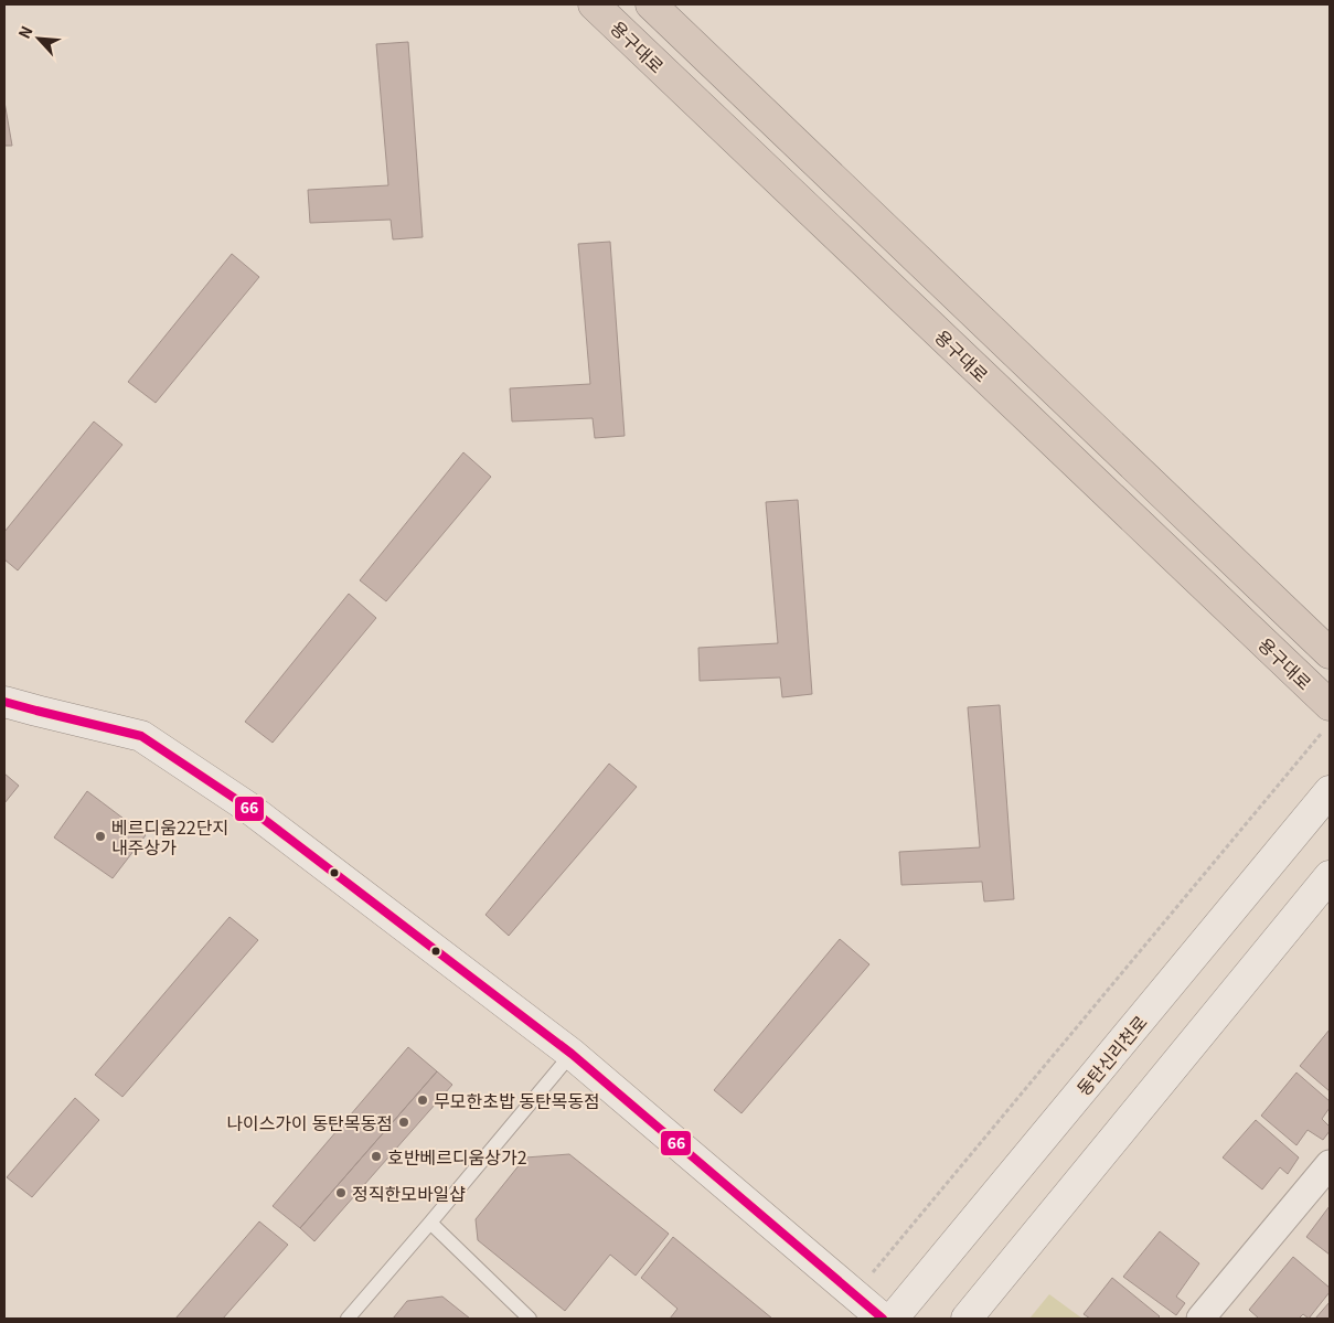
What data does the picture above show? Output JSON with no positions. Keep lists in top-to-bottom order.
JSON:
{
  "streets": {
    "highway": ["용구대로"],
    "main road": ["동탄신리천로"]
  },
  "places": [
    "베르디움22단지 내주상가",
    "무모한초밥 동탄목동점",
    "나이스가이 동탄목동점",
    "호반베르디움상가2",
    "정직한모바일샵"
  ],
  "lines": ["transit line 66"],
  "north": "top left"
}
